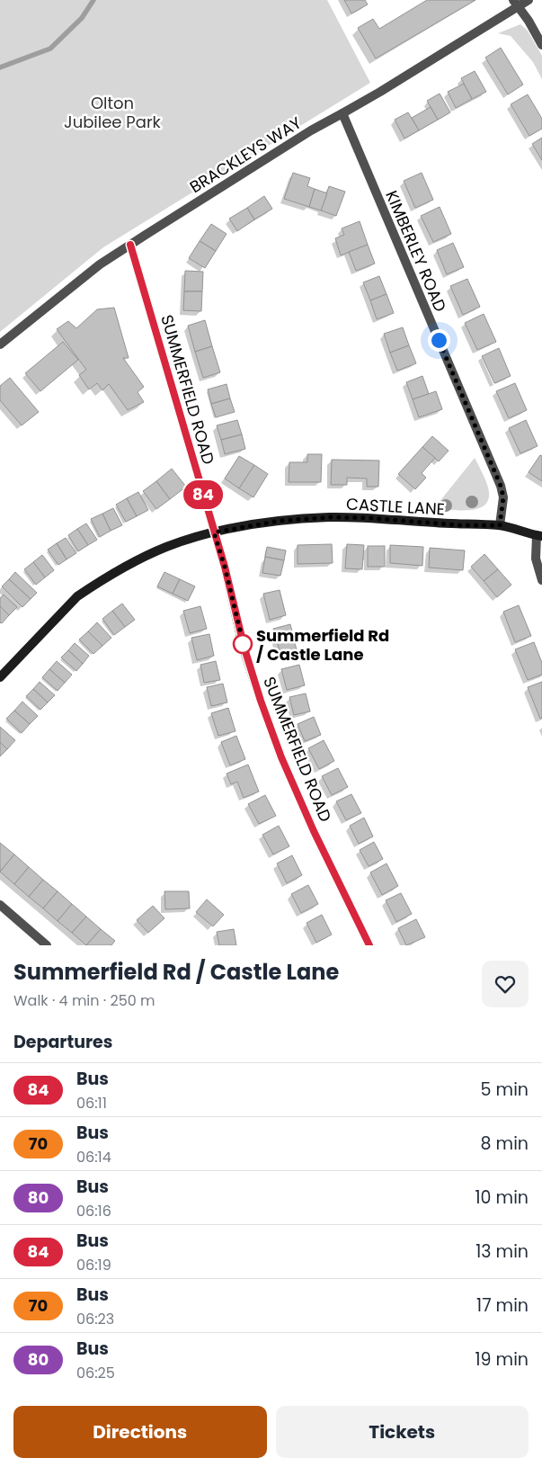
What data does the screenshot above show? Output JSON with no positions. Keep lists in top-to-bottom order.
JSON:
{
  "streets": {
    "street": [
      "BRACKLEYS WAY",
      "KIMBERLEY ROAD",
      "SUMMERFIELD ROAD",
      "CASTLE LANE"
    ]
  },
  "crossings": [
    ["BRACKLEYS WAY", "KIMBERLEY ROAD"],
    ["BRACKLEYS WAY", "SUMMERFIELD ROAD"],
    ["KIMBERLEY ROAD", "CASTLE LANE"],
    ["SUMMERFIELD ROAD", "CASTLE LANE"]
  ],
  "parks": ["Olton Jubilee Park"],
  "places": ["Summerfield Rd / Castle Lane"],
  "lines": ["bus line 84"],
  "page": {
    "on_map": "84",
    "heading": [
      ["Summerfield Rd / Castle Lane", "Walk · 4 min · 250 m"],
      "Departures"
    ],
    "list": [
      {
        "mark": "84",
        "name": "Bus",
        "note": "06:11",
        "value": "5 min"
      },
      {
        "mark": "70",
        "name": "Bus",
        "note": "06:14",
        "value": "8 min"
      },
      {
        "mark": "80",
        "name": "Bus",
        "note": "06:16",
        "value": "10 min"
      },
      {
        "mark": "84",
        "name": "Bus",
        "note": "06:19",
        "value": "13 min"
      },
      {
        "mark": "70",
        "name": "Bus",
        "note": "06:23",
        "value": "17 min"
      },
      {
        "mark": "80",
        "name": "Bus",
        "note": "06:25",
        "value": "19 min"
      }
    ],
    "buttons": ["Directions", "Tickets"]
  }
}
